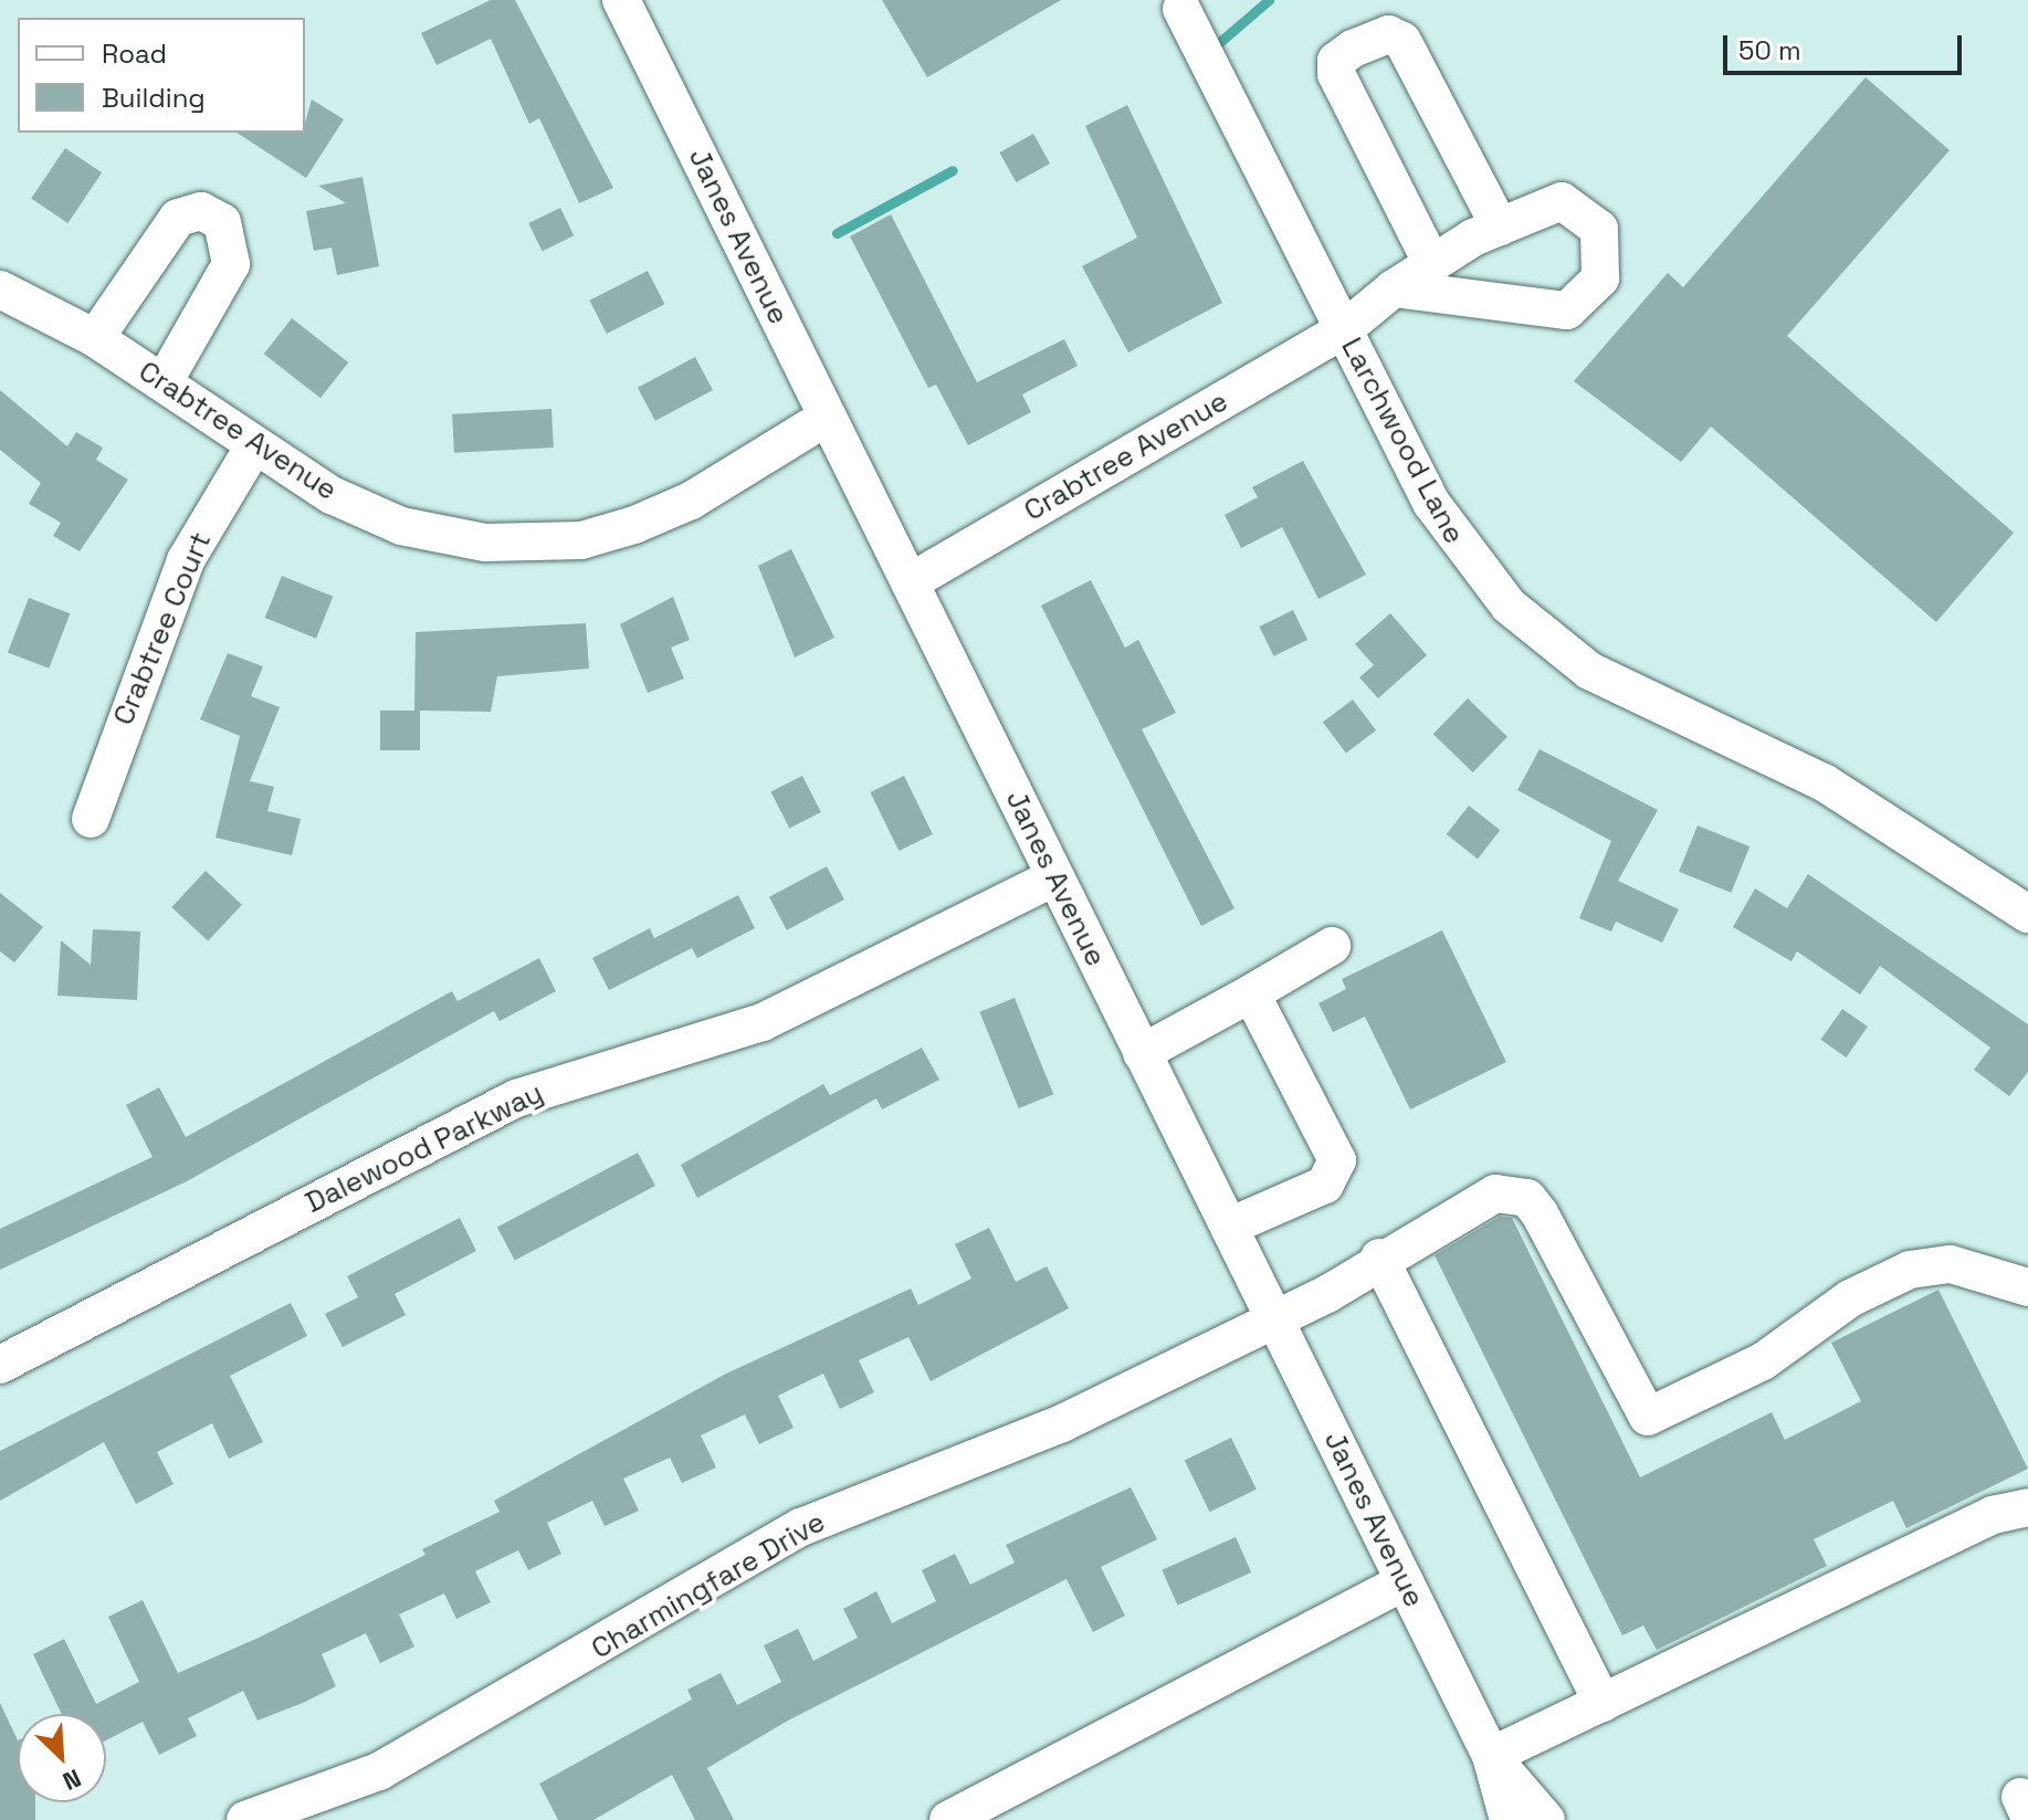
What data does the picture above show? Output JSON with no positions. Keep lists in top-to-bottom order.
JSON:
{
  "streets": {
    "street": [
      "Janes Avenue",
      "Crabtree Avenue",
      "Larchwood Lane",
      "Crabtree Court",
      "Dalewood Parkway",
      "Charmingfare Drive"
    ]
  },
  "crossings": [
    ["Janes Avenue", "Crabtree Avenue"],
    ["Janes Avenue", "Dalewood Parkway"],
    ["Janes Avenue", "Charmingfare Drive"],
    ["Crabtree Avenue", "Larchwood Lane"],
    ["Crabtree Avenue", "Crabtree Court"]
  ],
  "legend": ["Road", "Building"],
  "scale_bar": "50 m",
  "north": "bottom right"
}
